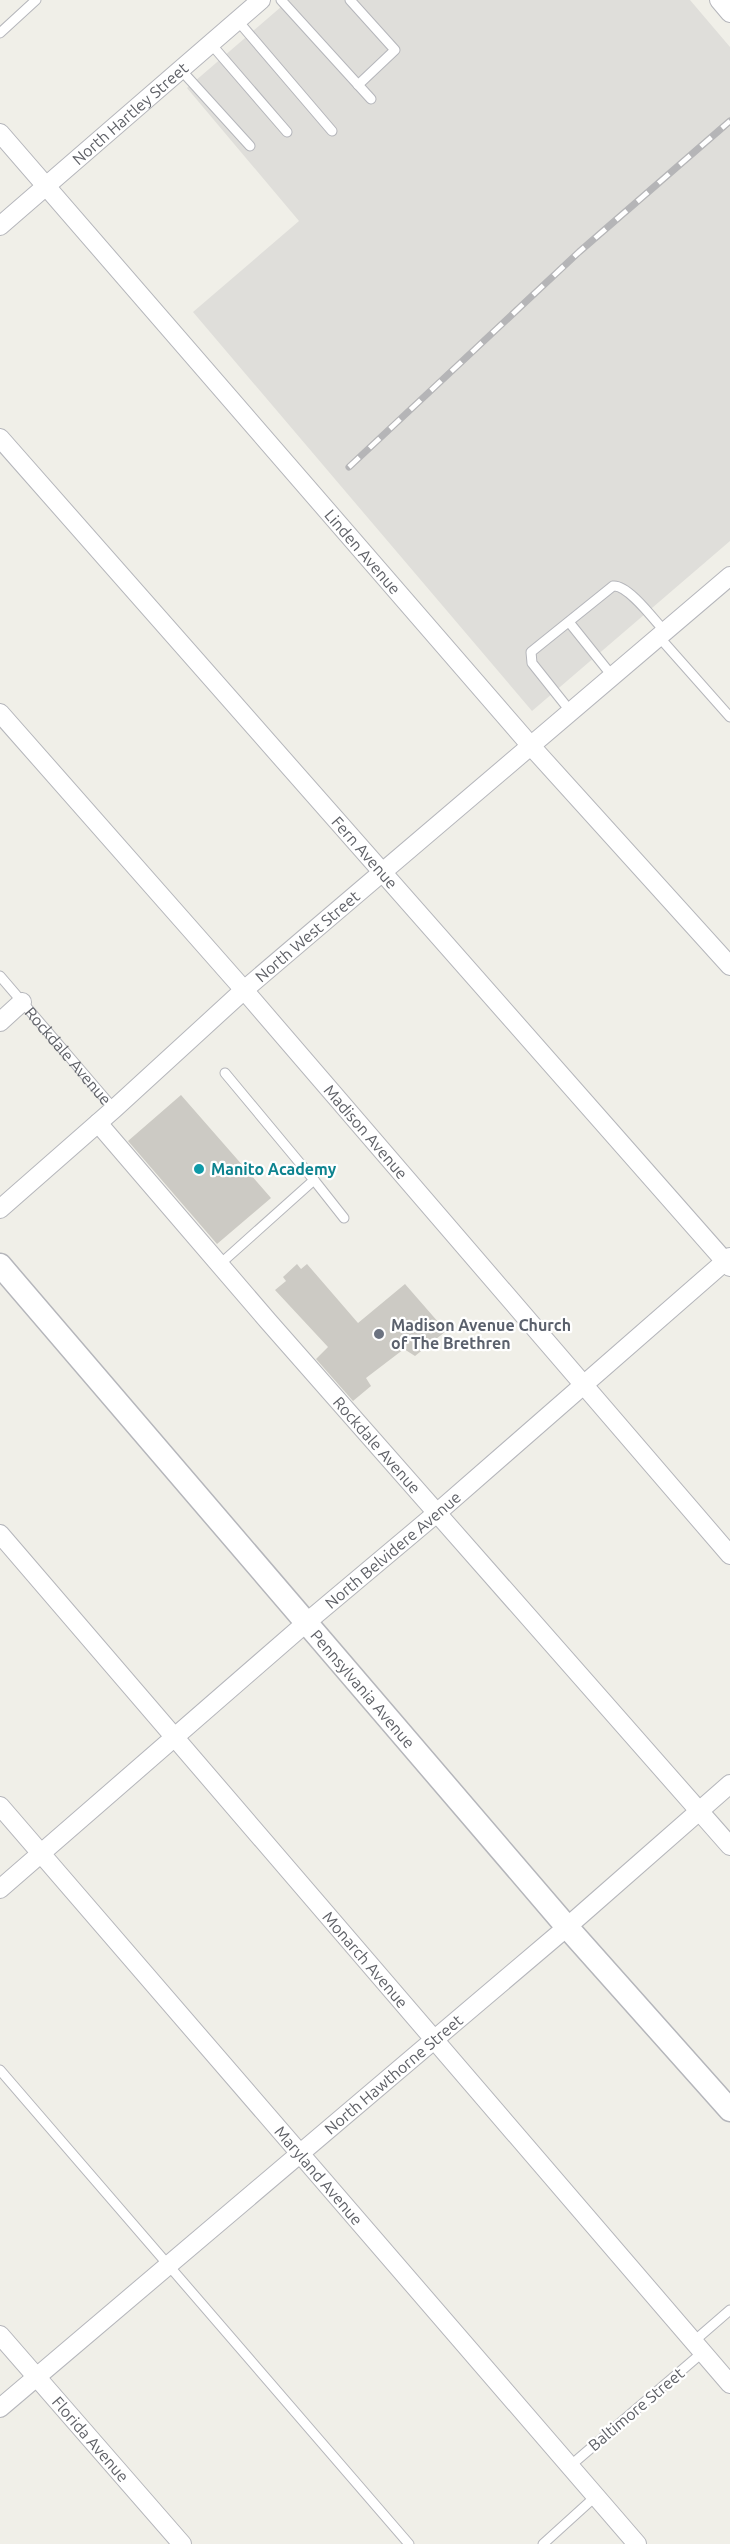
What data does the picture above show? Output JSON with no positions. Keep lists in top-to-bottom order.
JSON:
{
  "streets": {
    "street": [
      "North Hartley Street",
      "Linden Avenue",
      "Fern Avenue",
      "North West Street",
      "Rockdale Avenue",
      "Madison Avenue",
      "North Belvidere Avenue",
      "Pennsylvania Avenue",
      "Monarch Avenue",
      "North Hawthorne Street",
      "Maryland Avenue",
      "Florida Avenue"
    ],
    "lane": ["Baltimore Street"]
  },
  "crossings": [
    ["North Hartley Street", "Linden Avenue"],
    ["Linden Avenue", "North West Street"],
    ["Fern Avenue", "North West Street"],
    ["Fern Avenue", "North Belvidere Avenue"],
    ["North West Street", "Rockdale Avenue"],
    ["North West Street", "Madison Avenue"],
    ["Rockdale Avenue", "North Belvidere Avenue"],
    ["Rockdale Avenue", "North Hawthorne Street"],
    ["Madison Avenue", "North Belvidere Avenue"],
    ["North Belvidere Avenue", "Pennsylvania Avenue"],
    ["North Belvidere Avenue", "Monarch Avenue"],
    ["North Belvidere Avenue", "Maryland Avenue"],
    ["Pennsylvania Avenue", "North Hawthorne Street"],
    ["Monarch Avenue", "North Hawthorne Street"],
    ["Monarch Avenue", "Baltimore Street"],
    ["North Hawthorne Street", "Maryland Avenue"],
    ["North Hawthorne Street", "Florida Avenue"],
    ["Maryland Avenue", "Baltimore Street"]
  ],
  "places": ["Manito Academy", "Madison Avenue Church of The Brethren"]
}
